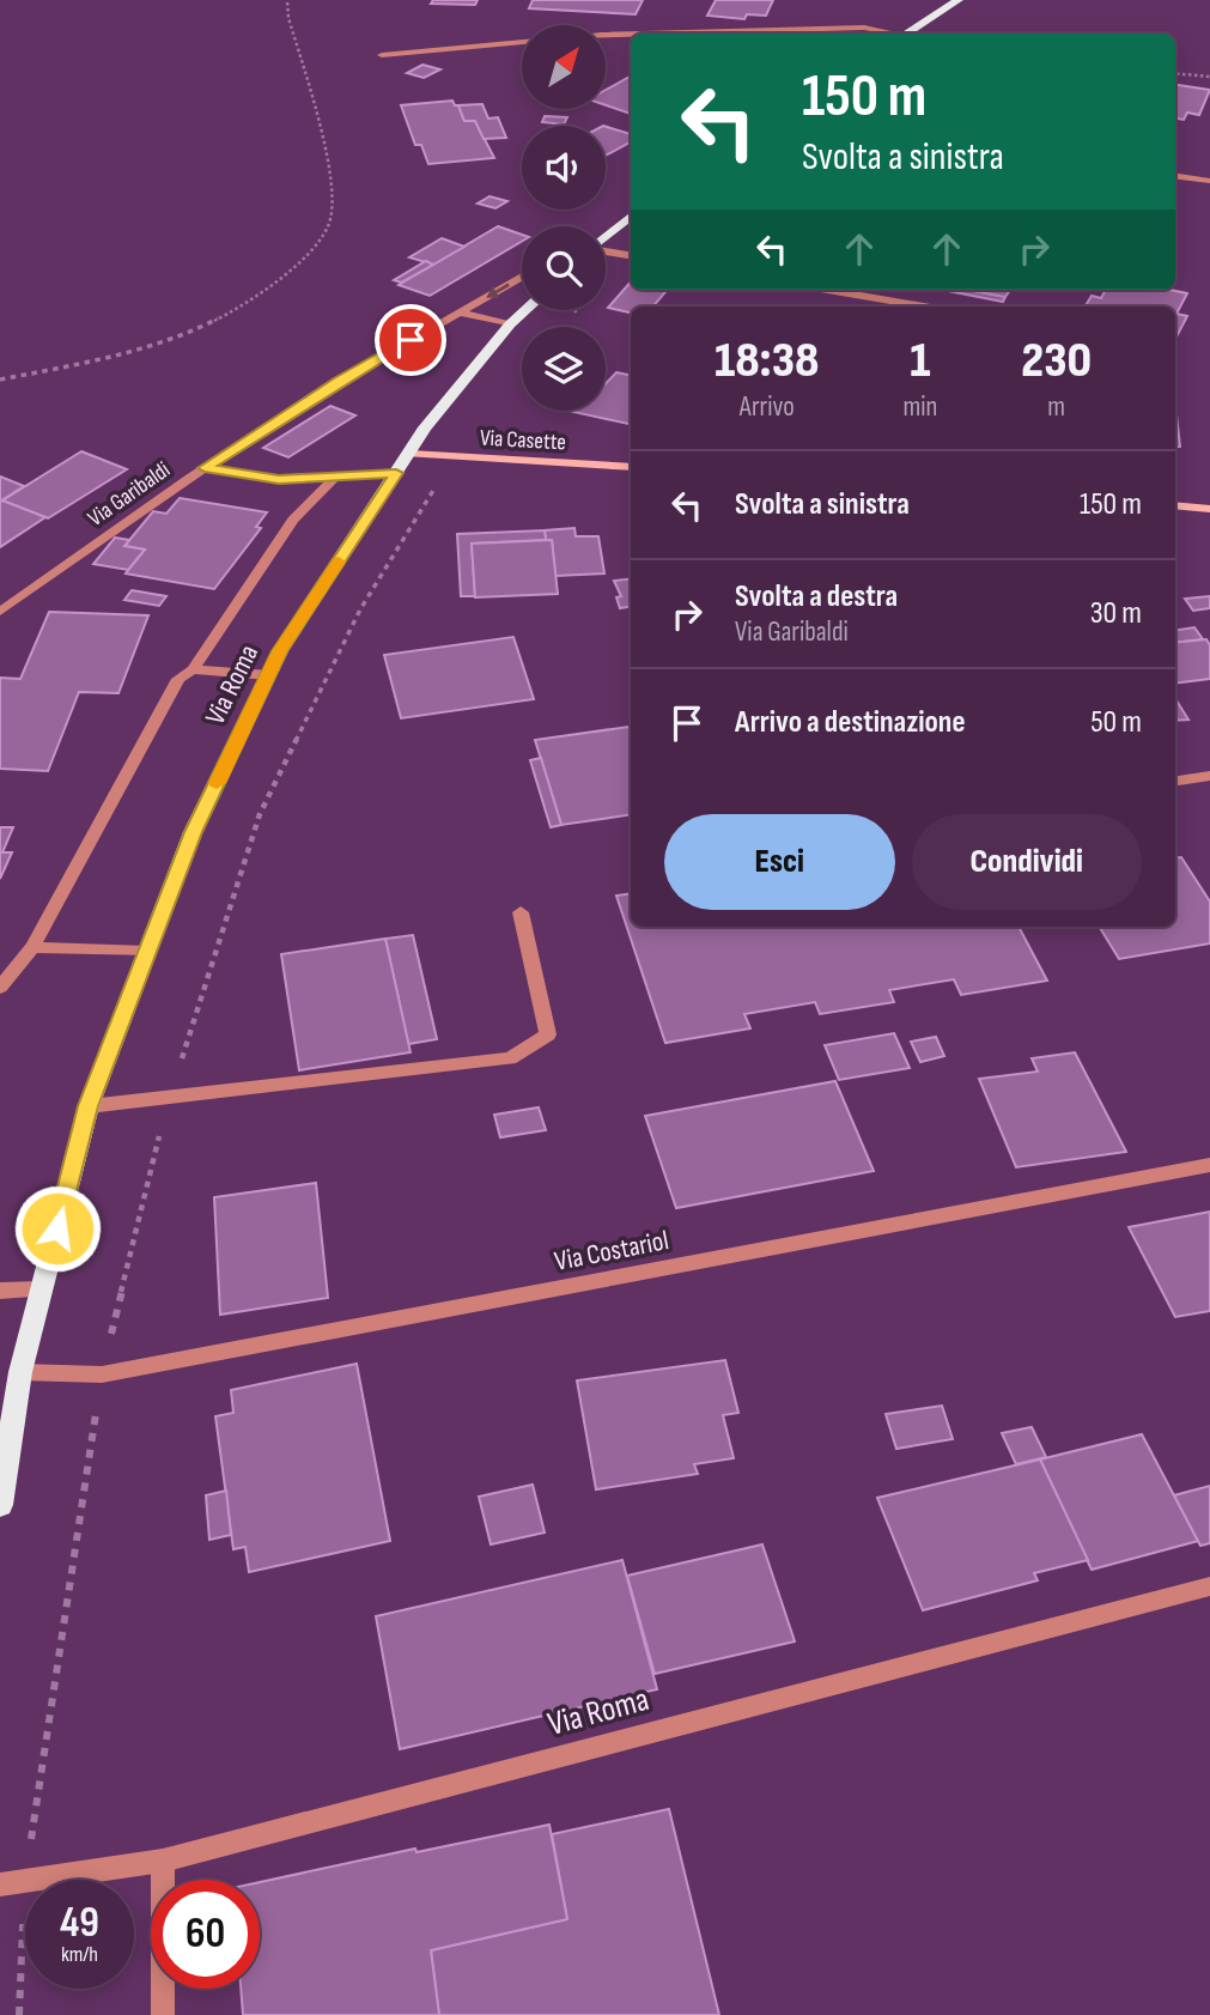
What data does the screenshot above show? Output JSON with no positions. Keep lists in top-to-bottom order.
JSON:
{
  "streets": {
    "main road": ["Via Roma"],
    "street": ["Via Casette", "Via Garibaldi", "Via Costariol"]
  },
  "crossings": [
    ["Via Casette", "Via Roma"],
    ["Via Roma", "Via Costariol"]
  ],
  "north": "top right",
  "page": {
    "turn": ["150 m", "Svolta a sinistra"],
    "eta": [
      "18:38",
      "Arrivo",
      "1",
      "min",
      "230",
      "m"
    ],
    "list": [
      {
        "name": "Svolta a sinistra",
        "value": "150 m"
      },
      {
        "name": "Svolta a destra",
        "note": "Via Garibaldi",
        "value": "30 m"
      },
      {
        "name": "Arrivo a destinazione",
        "value": "50 m"
      }
    ],
    "buttons": ["Esci", "Condividi"],
    "speed": "49 km/h",
    "limit": "60"
  }
}
